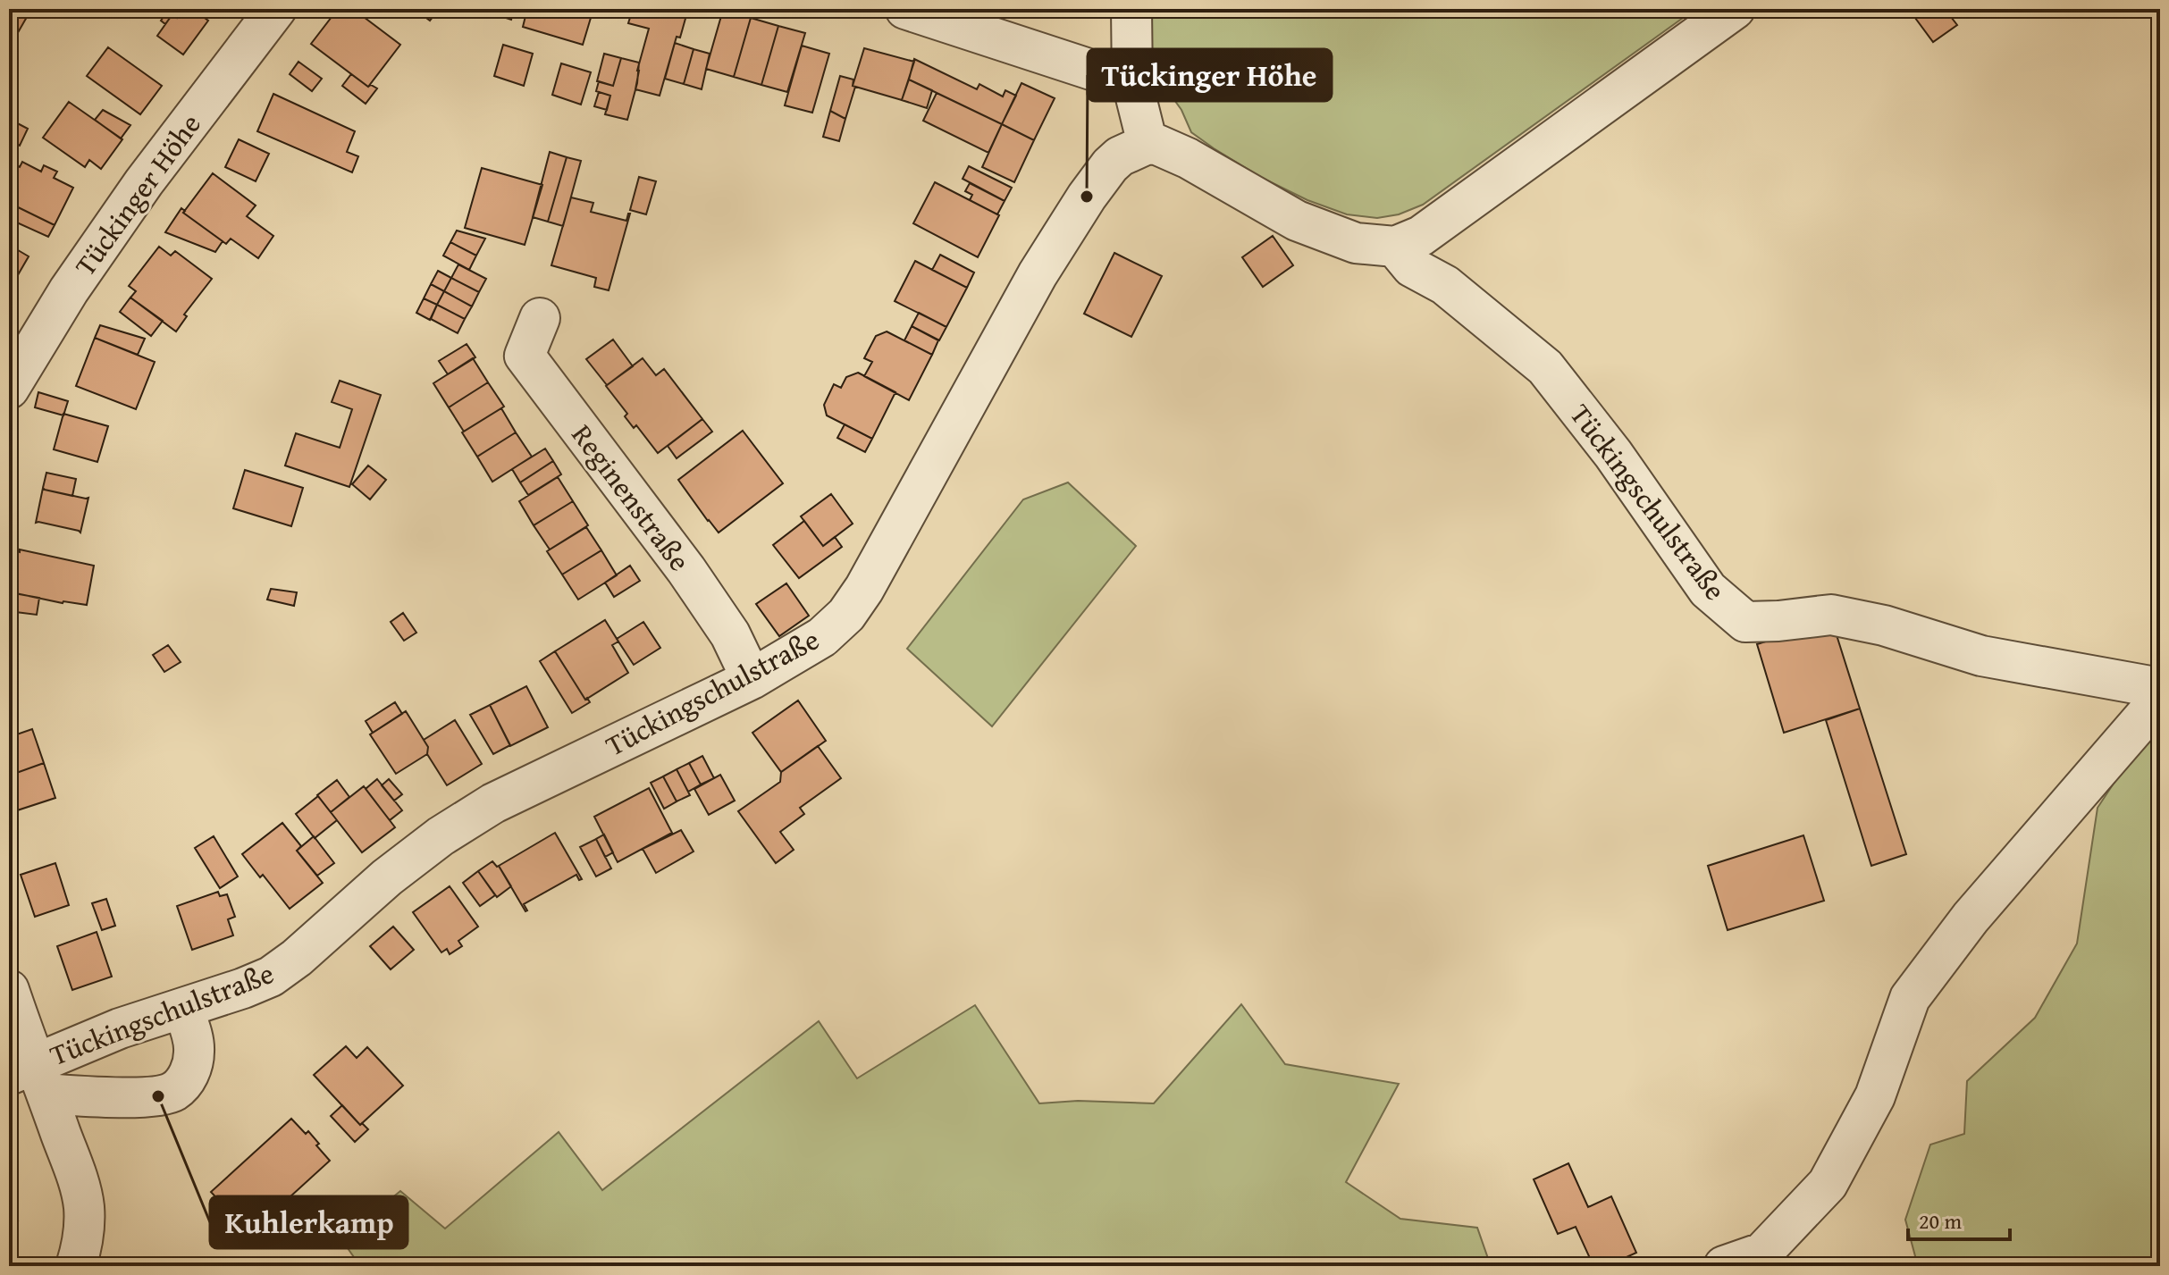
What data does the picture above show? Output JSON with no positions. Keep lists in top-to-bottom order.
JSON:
{
  "streets": {
    "street": ["Tückinger Höhe", "Reginenstraße", "Tückingschulstraße"]
  },
  "crossings": [
    ["Reginenstraße", "Tückingschulstraße"]
  ],
  "places": ["Tückinger Höhe", "Kuhlerkamp"],
  "scale_bar": "20 m"
}
